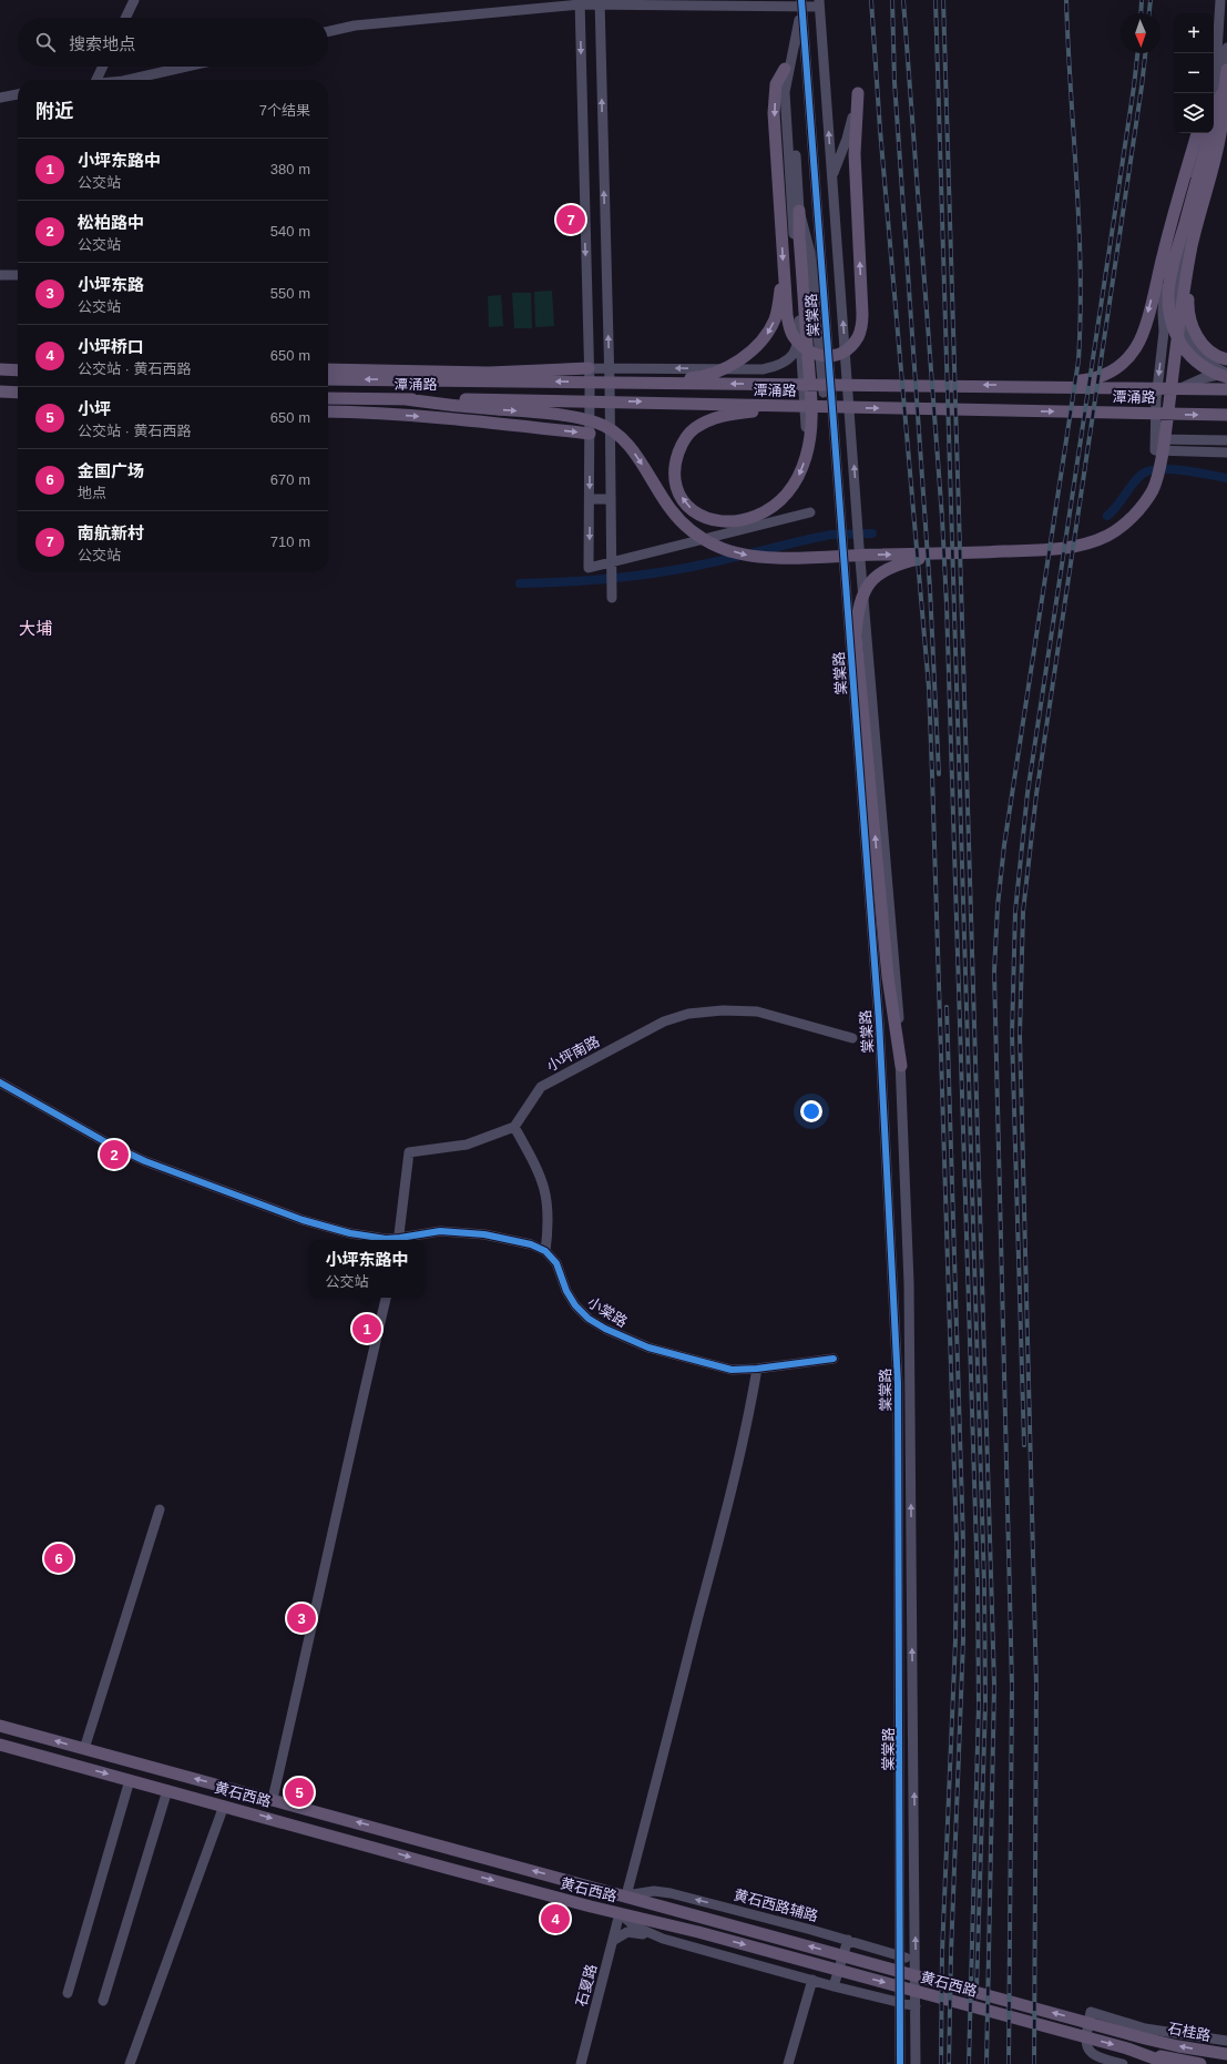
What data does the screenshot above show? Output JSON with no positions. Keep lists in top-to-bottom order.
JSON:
{
  "streets": {
    "main road": ["潭涌路", "黄石西路", "石桂路"],
    "street": [
      "棠棠路",
      "小坪南路",
      "小棠路",
      "黄石西路辅路",
      "石夏路"
    ]
  },
  "crossings": [
    ["棠棠路", "黄石西路辅路"],
    ["黄石西路", "黄石西路辅路"],
    ["黄石西路", "石夏路"],
    ["黄石西路", "石桂路"]
  ],
  "districts": ["大埔"],
  "north": "bottom",
  "page": {
    "map_buttons": ["+", "−"],
    "search": "搜索地点",
    "heading": ["附近", "7个结果"],
    "list": [
      {
        "mark": "1",
        "name": "小坪东路中",
        "note": "公交站",
        "value": "380 m"
      },
      {
        "mark": "2",
        "name": "松柏路中",
        "note": "公交站",
        "value": "540 m"
      },
      {
        "mark": "3",
        "name": "小坪东路",
        "note": "公交站",
        "value": "550 m"
      },
      {
        "mark": "4",
        "name": "小坪桥口",
        "note": "公交站 · 黄石西路",
        "value": "650 m"
      },
      {
        "mark": "5",
        "name": "小坪",
        "note": "公交站 · 黄石西路",
        "value": "650 m"
      },
      {
        "mark": "6",
        "name": "金国广场",
        "note": "地点",
        "value": "670 m"
      },
      {
        "mark": "7",
        "name": "南航新村",
        "note": "公交站",
        "value": "710 m"
      }
    ],
    "pins": [
      "7",
      "2",
      "1",
      "6",
      "3",
      "5",
      "4"
    ],
    "popup": ["小坪东路中", "公交站"]
  }
}
